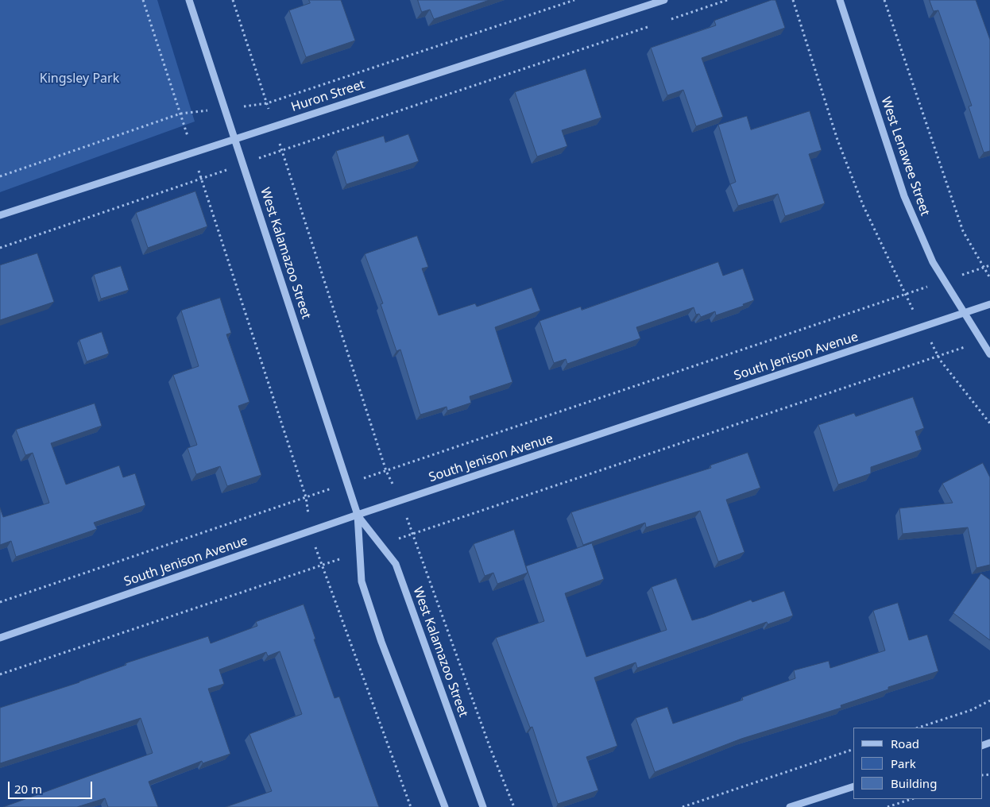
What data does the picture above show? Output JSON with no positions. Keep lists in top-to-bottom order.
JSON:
{
  "streets": {
    "street": [
      "Huron Street",
      "West Lenawee Street",
      "West Kalamazoo Street",
      "South Jenison Avenue"
    ]
  },
  "crossings": [
    ["Huron Street", "West Kalamazoo Street"],
    ["West Lenawee Street", "South Jenison Avenue"],
    ["West Kalamazoo Street", "South Jenison Avenue"]
  ],
  "parks": ["Kingsley Park"],
  "legend": ["Road", "Park", "Building"],
  "scale_bar": "20 m"
}
